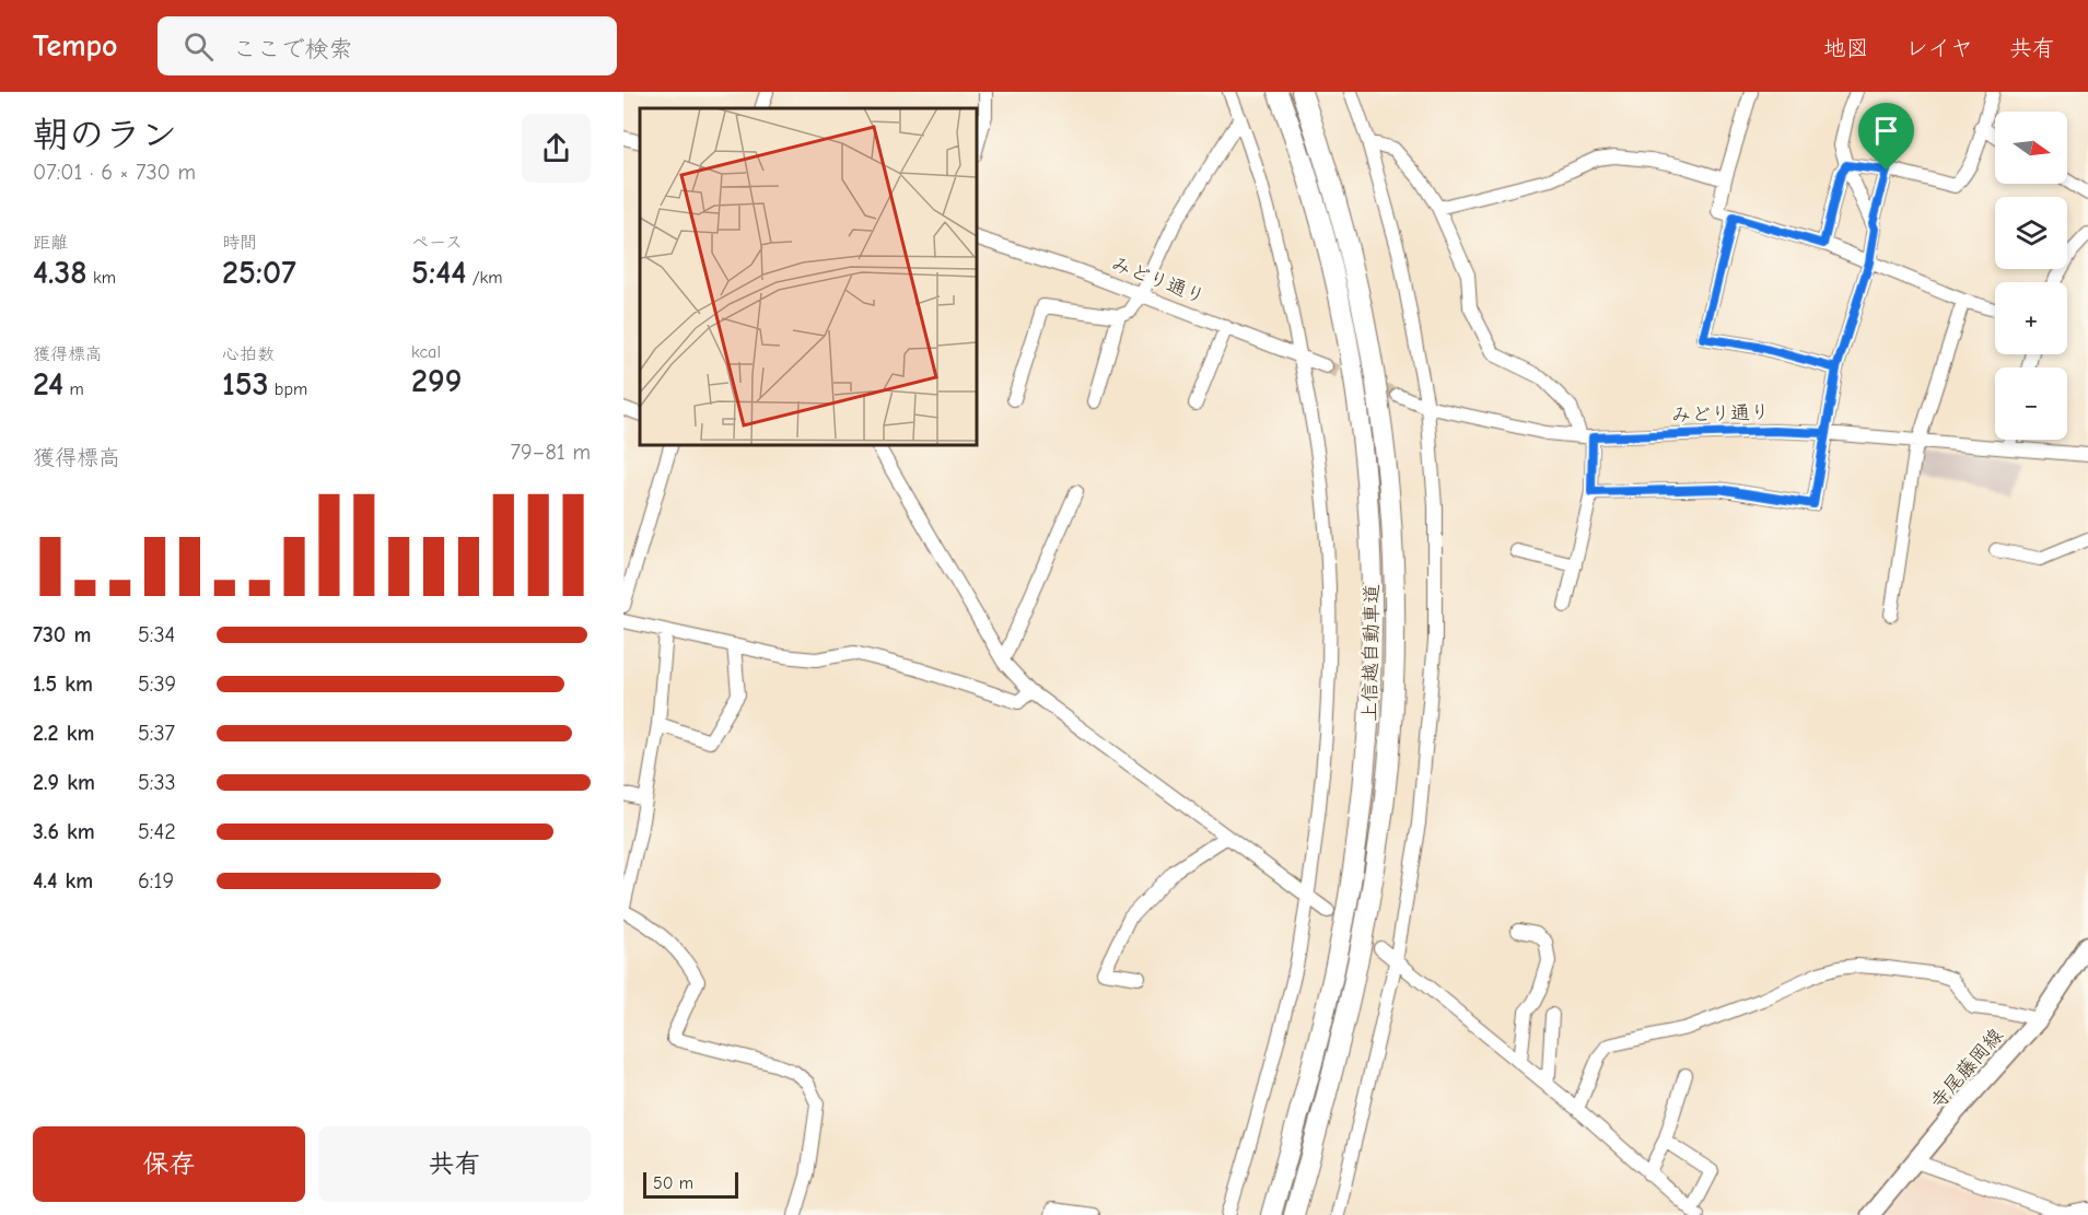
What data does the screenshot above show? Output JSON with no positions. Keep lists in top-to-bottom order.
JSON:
{
  "streets": {
    "highway": ["上信越自動車道"],
    "main road": ["寺尾藤岡線"],
    "street": ["みどり通り"]
  },
  "scale_bar": "50 m",
  "north": "right",
  "page": {
    "header": "Tempo",
    "search": "ここで検索",
    "nav": ["地図", "レイヤ", "共有"],
    "heading": ["朝のラン", "07:01 · 6 × 730 m"],
    "map_buttons": ["+", "−"],
    "stats": [
      ["距離", "4.38 km"],
      ["時間", "25:07"],
      ["ペース", "5:44 /km"],
      ["獲得標高", "24 m"],
      ["心拍数", "153 bpm"],
      ["kcal", "299"]
    ],
    "chart": ["獲得標高", "79–81 m"],
    "list": [
      {
        "name": "730 m",
        "note": "5:34"
      },
      {
        "name": "1.5 km",
        "note": "5:39"
      },
      {
        "name": "2.2 km",
        "note": "5:37"
      },
      {
        "name": "2.9 km",
        "note": "5:33"
      },
      {
        "name": "3.6 km",
        "note": "5:42"
      },
      {
        "name": "4.4 km",
        "note": "6:19"
      }
    ],
    "buttons": ["保存", "共有"],
    "scale": "50 m"
  }
}
